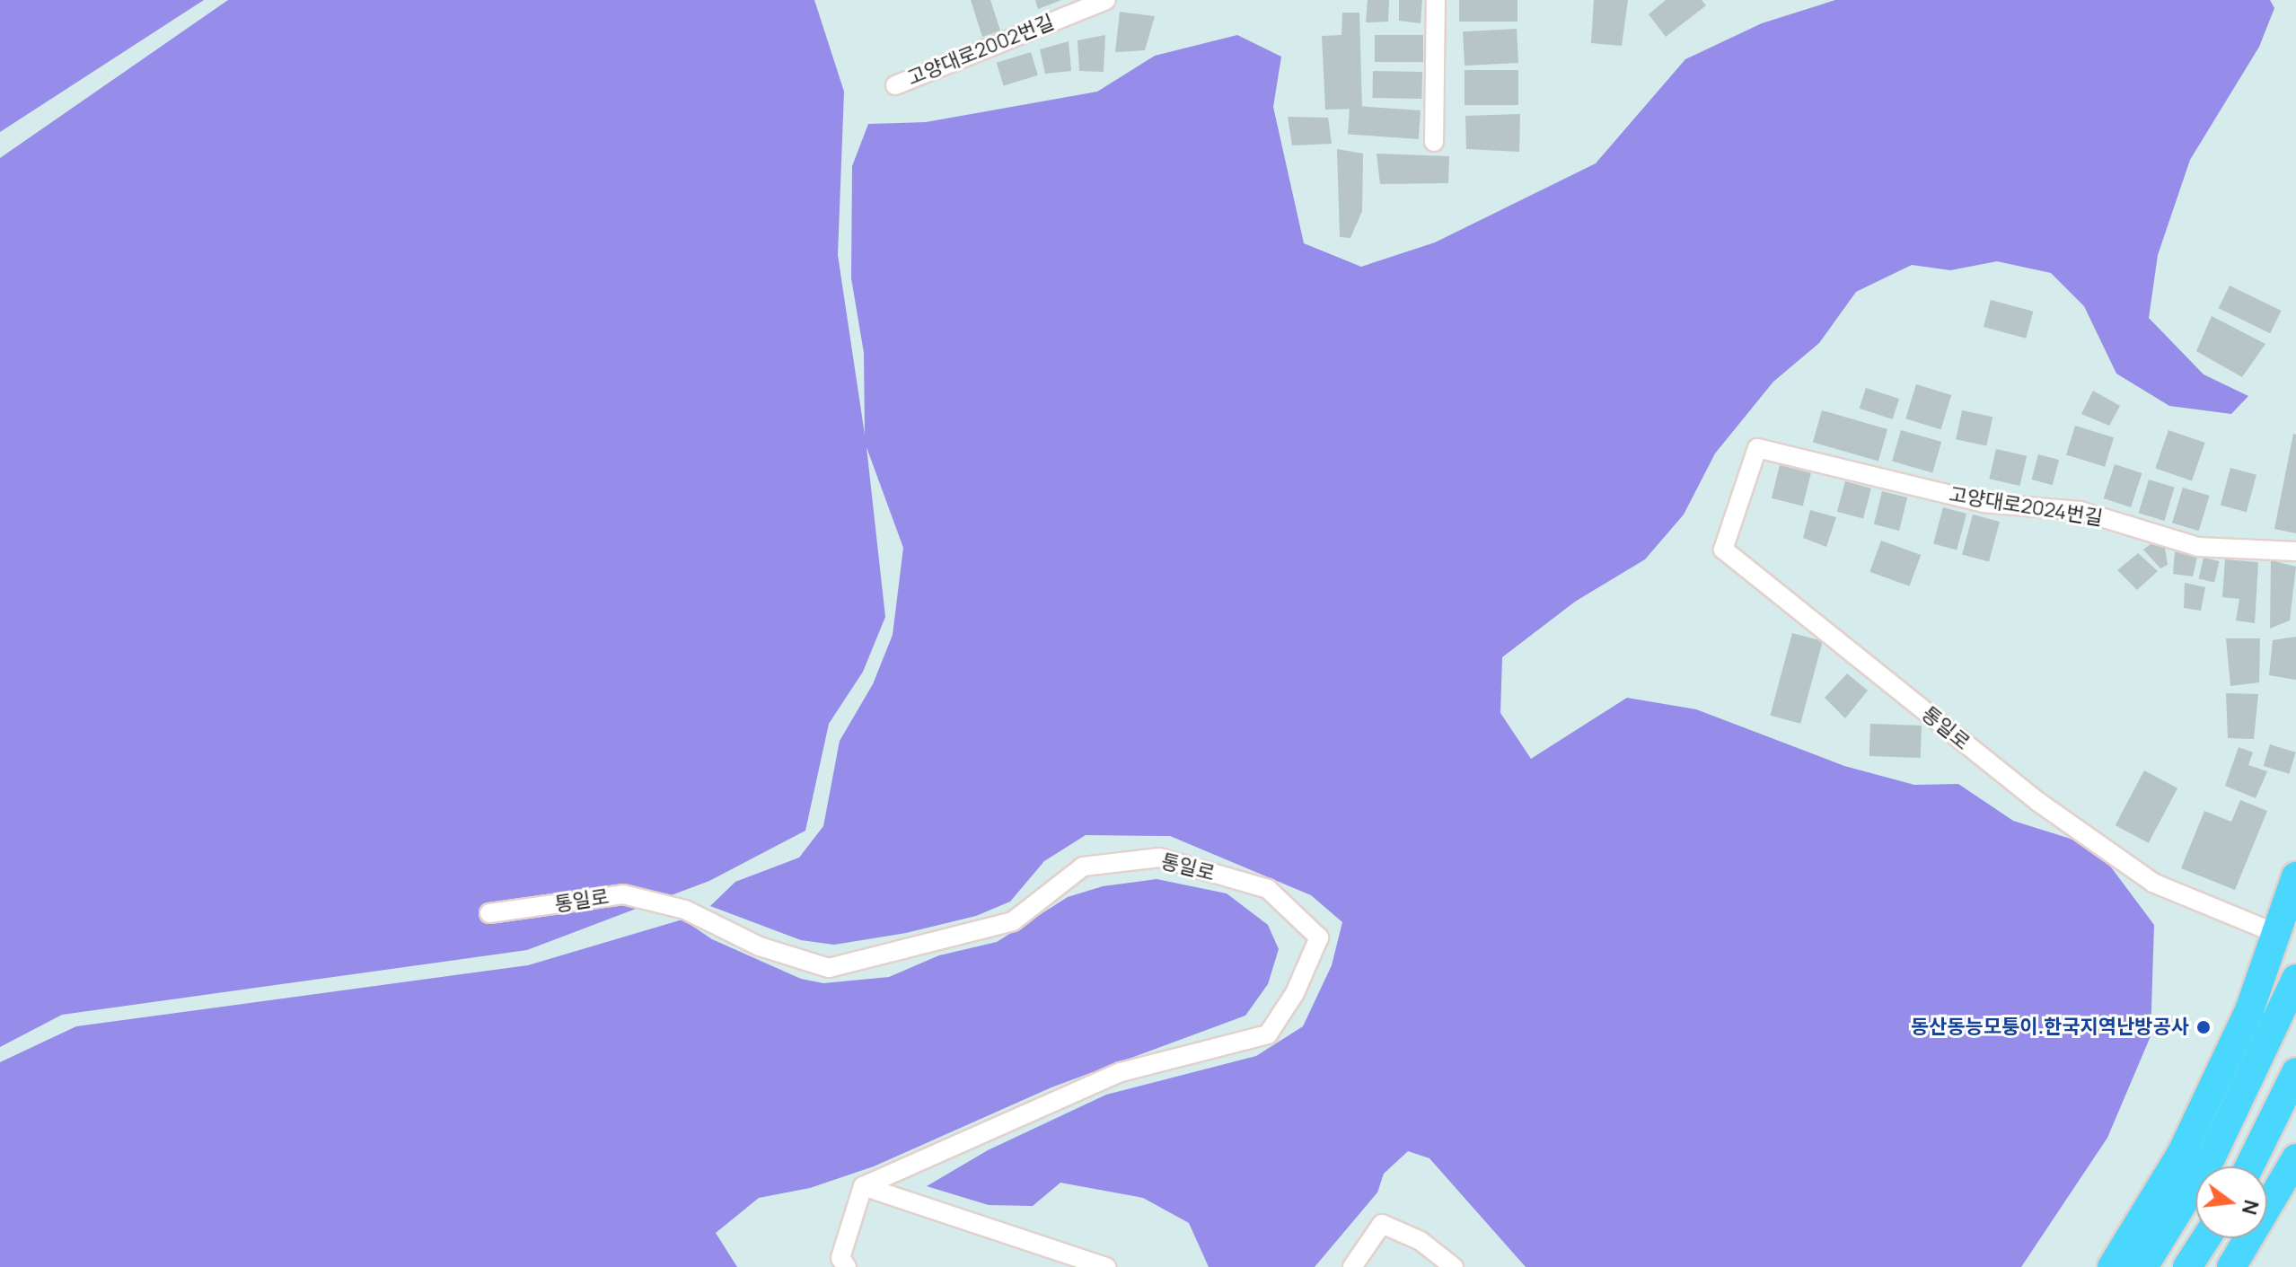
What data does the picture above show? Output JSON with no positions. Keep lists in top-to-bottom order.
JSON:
{
  "streets": {
    "street": ["고양대로2002번길", "고양대로2024번길", "통일로"]
  },
  "crossings": [
    ["고양대로2024번길", "통일로"]
  ],
  "places": ["동산동능모퉁이.한국지역난방공사"],
  "north": "right"
}
